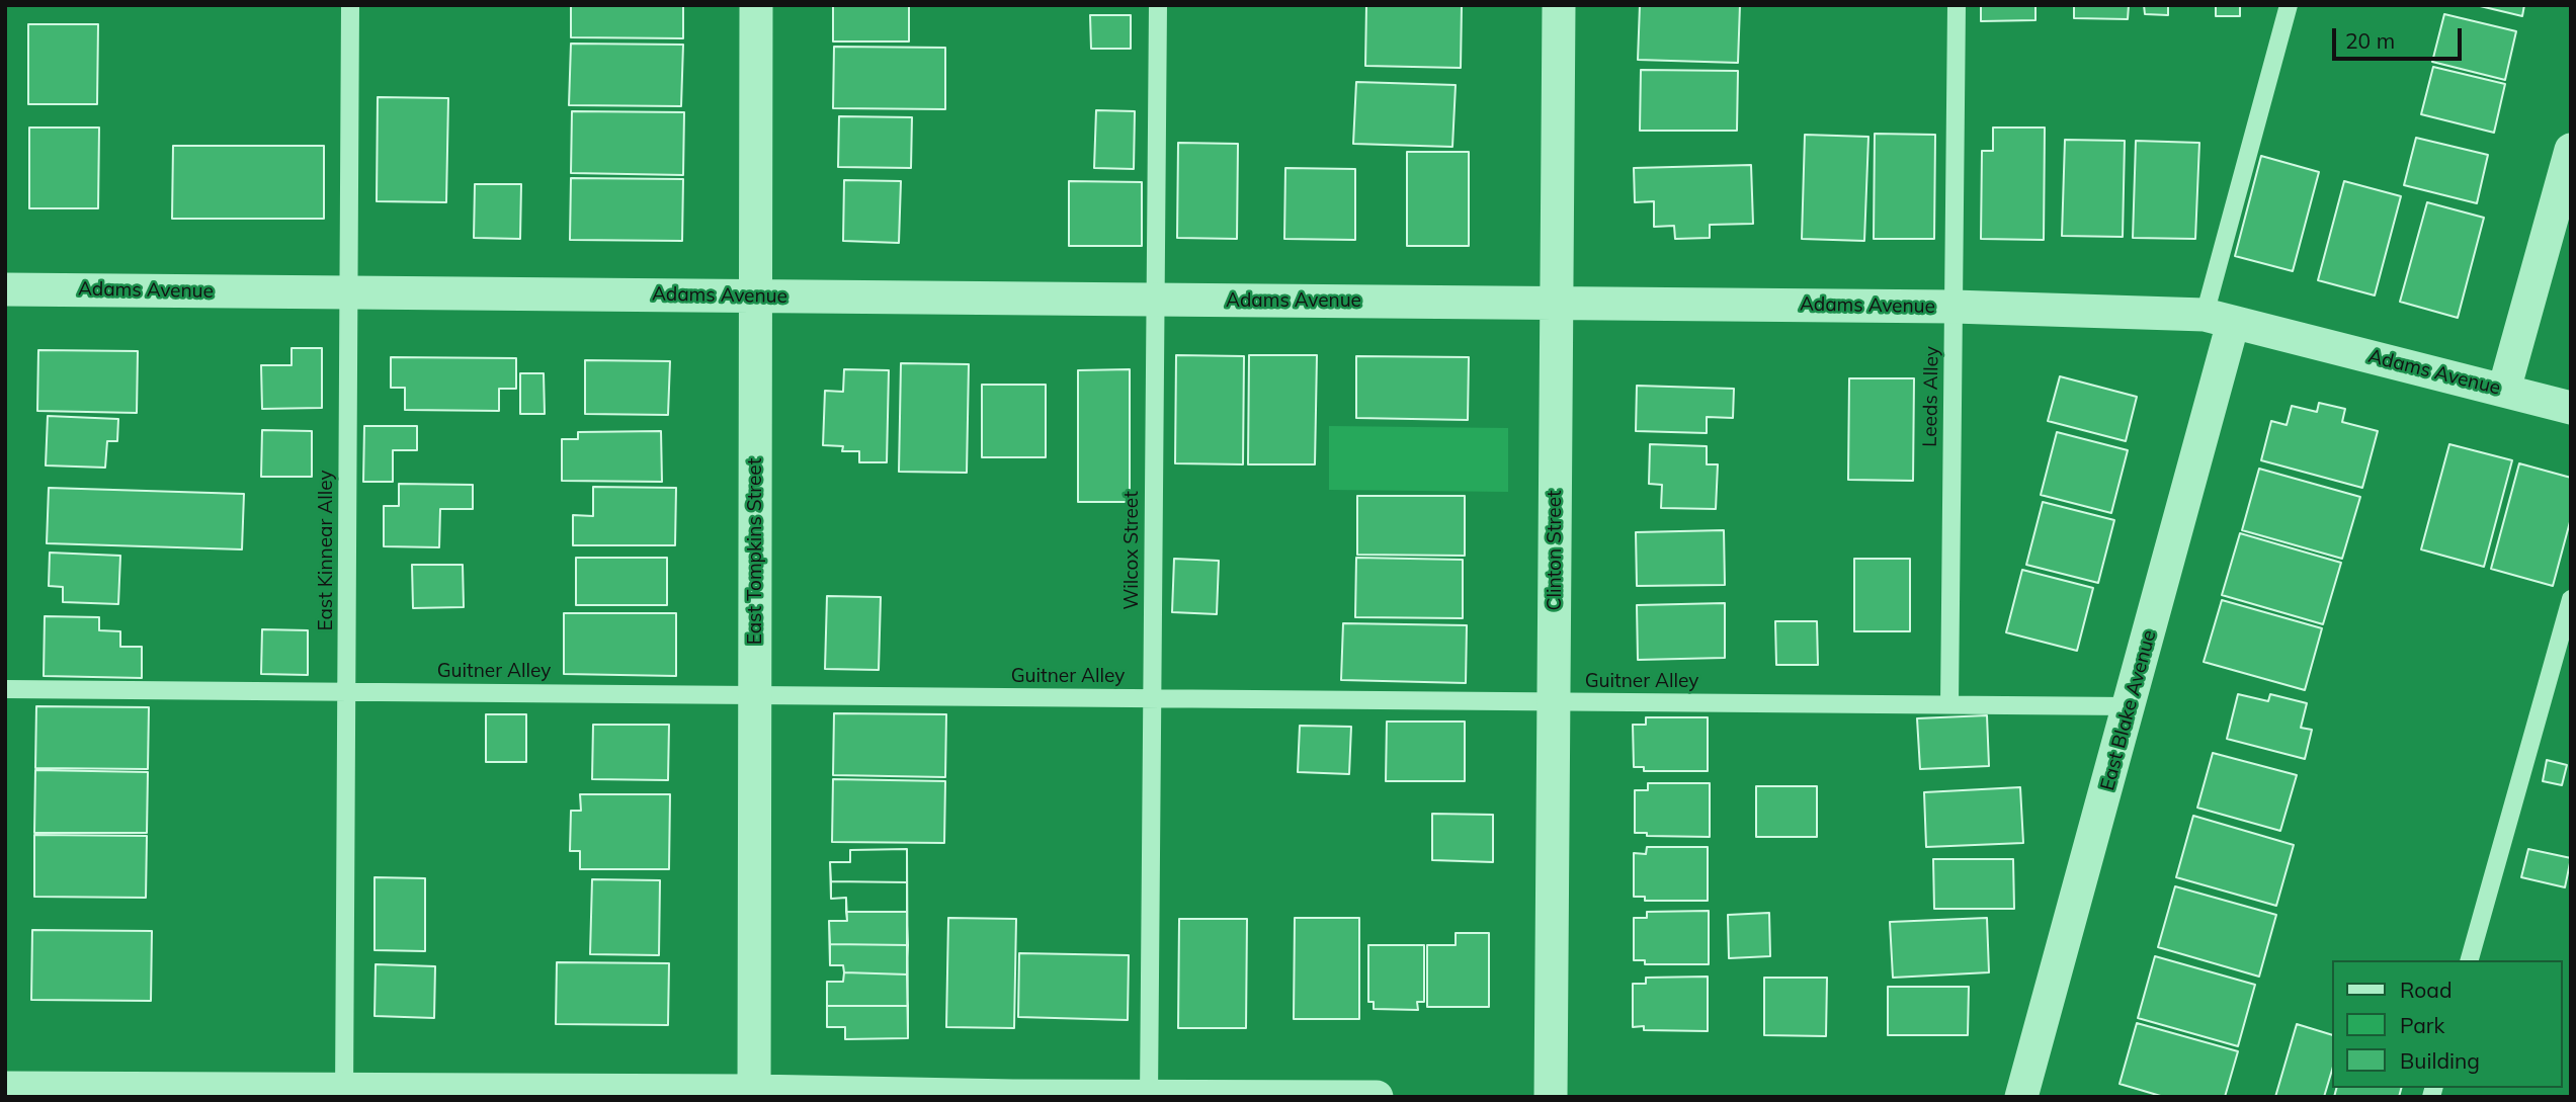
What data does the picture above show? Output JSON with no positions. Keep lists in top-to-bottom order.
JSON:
{
  "streets": {
    "street": [
      "Adams Avenue",
      "Clinton Street",
      "East Tompkins Street",
      "East Blake Avenue"
    ],
    "lane": [
      "Leeds Alley",
      "East Kinnear Alley",
      "Wilcox Street",
      "Guitner Alley"
    ]
  },
  "crossings": [
    ["Adams Avenue", "Leeds Alley"],
    ["Adams Avenue", "East Kinnear Alley"],
    ["Adams Avenue", "Wilcox Street"],
    ["Adams Avenue", "Clinton Street"],
    ["Adams Avenue", "East Tompkins Street"],
    ["Adams Avenue", "East Blake Avenue"],
    ["Leeds Alley", "Guitner Alley"],
    ["East Kinnear Alley", "Guitner Alley"],
    ["Wilcox Street", "Guitner Alley"],
    ["Clinton Street", "Guitner Alley"],
    ["East Tompkins Street", "Guitner Alley"],
    ["Guitner Alley", "East Blake Avenue"]
  ],
  "legend": ["Road", "Park", "Building"],
  "scale_bar": "20 m"
}
